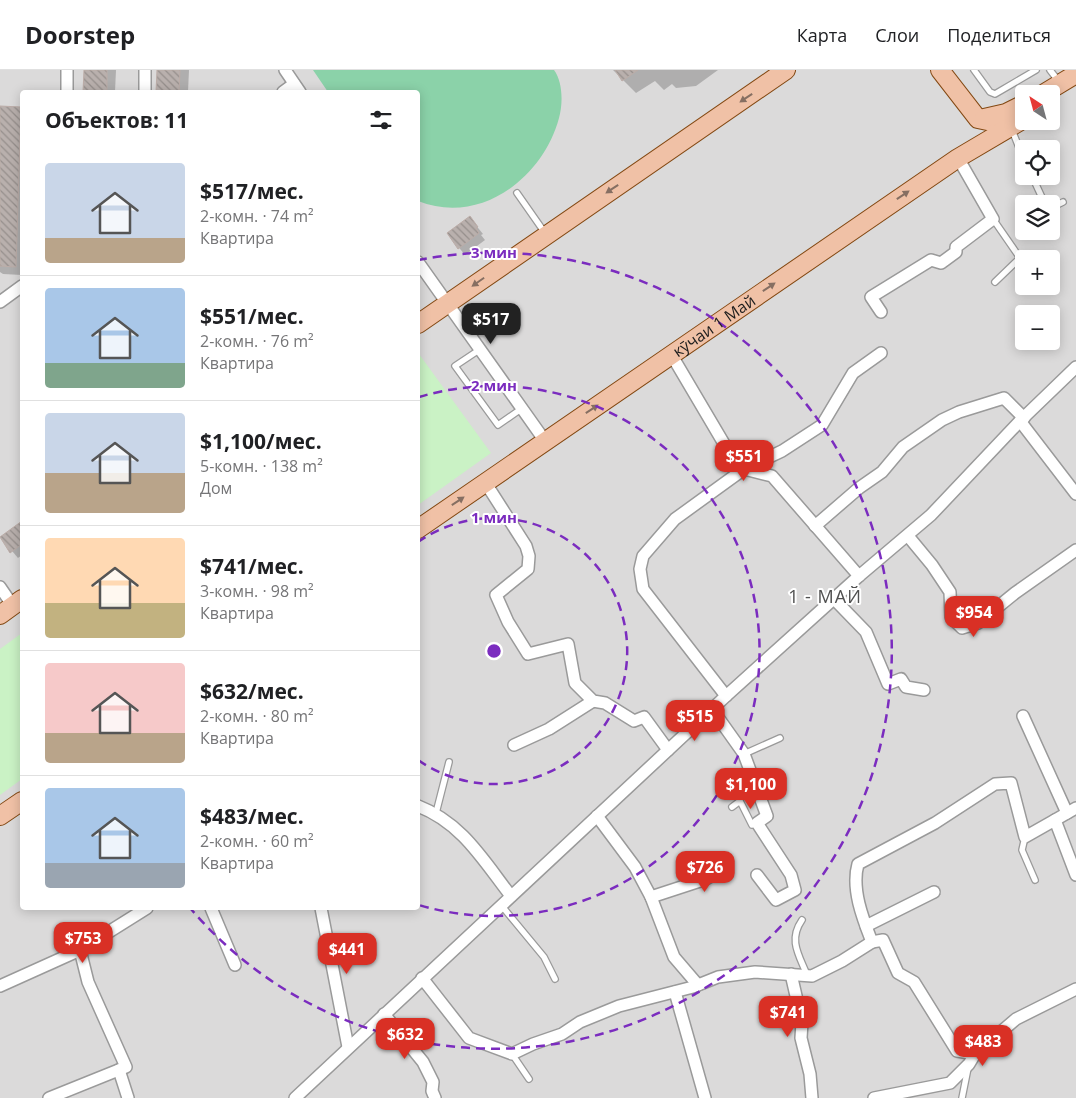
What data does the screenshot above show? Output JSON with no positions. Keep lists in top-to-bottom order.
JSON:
{
  "streets": {
    "main road": ["кӯчаи 1 Май"]
  },
  "one_way": ["кӯчаи 1 Май"],
  "districts": ["1 - МАЙ"],
  "north": "top left",
  "page": {
    "header": "Doorstep",
    "nav": ["Карта", "Слои", "Поделиться"],
    "map_buttons": ["+", "−"],
    "heading": "Объектов: 11",
    "list": [
      {
        "name": "$517/мес.",
        "note": "2-комн. · 74 m² · Квартира"
      },
      {
        "name": "$551/мес.",
        "note": "2-комн. · 76 m² · Квартира"
      },
      {
        "name": "$1,100/мес.",
        "note": "5-комн. · 138 m² · Дом"
      },
      {
        "name": "$741/мес.",
        "note": "3-комн. · 98 m² · Квартира"
      },
      {
        "name": "$632/мес.",
        "note": "2-комн. · 80 m² · Квартира"
      },
      {
        "name": "$483/мес.",
        "note": "2-комн. · 60 m² · Квартира"
      }
    ],
    "price": [
      "$517",
      "$551",
      "$954",
      "$515",
      "$1,100",
      "$726",
      "$753",
      "$441",
      "$741",
      "$632",
      "$483"
    ]
  },
  "rings": ["3 мин", "2 мин", "1 мин"]
}
